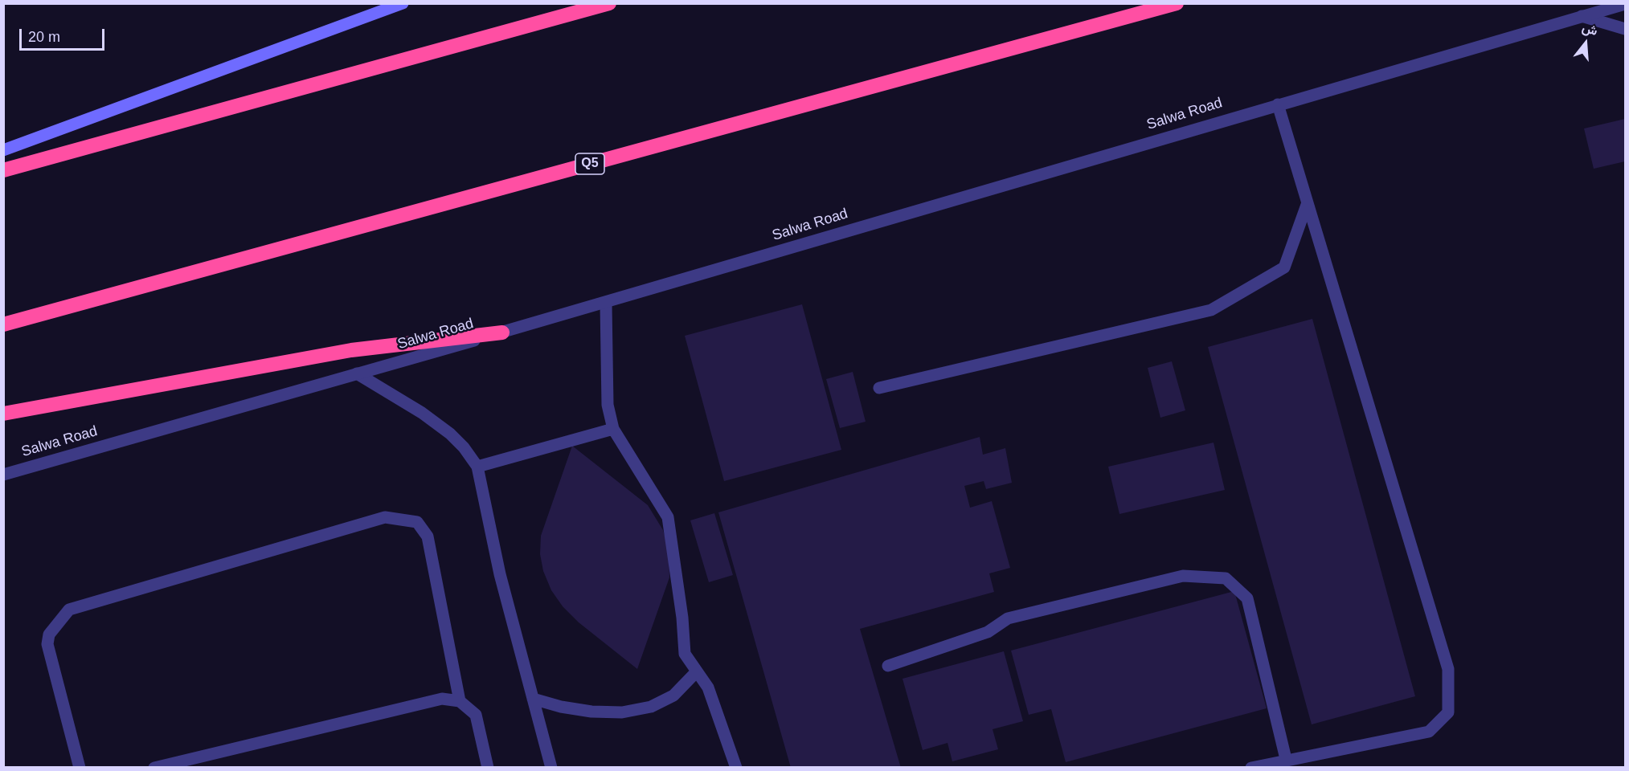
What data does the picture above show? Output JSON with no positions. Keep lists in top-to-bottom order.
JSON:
{
  "streets": {
    "highway": ["Q5"],
    "street": ["Salwa Road"]
  },
  "scale_bar": "20 m",
  "north": "top"
}
